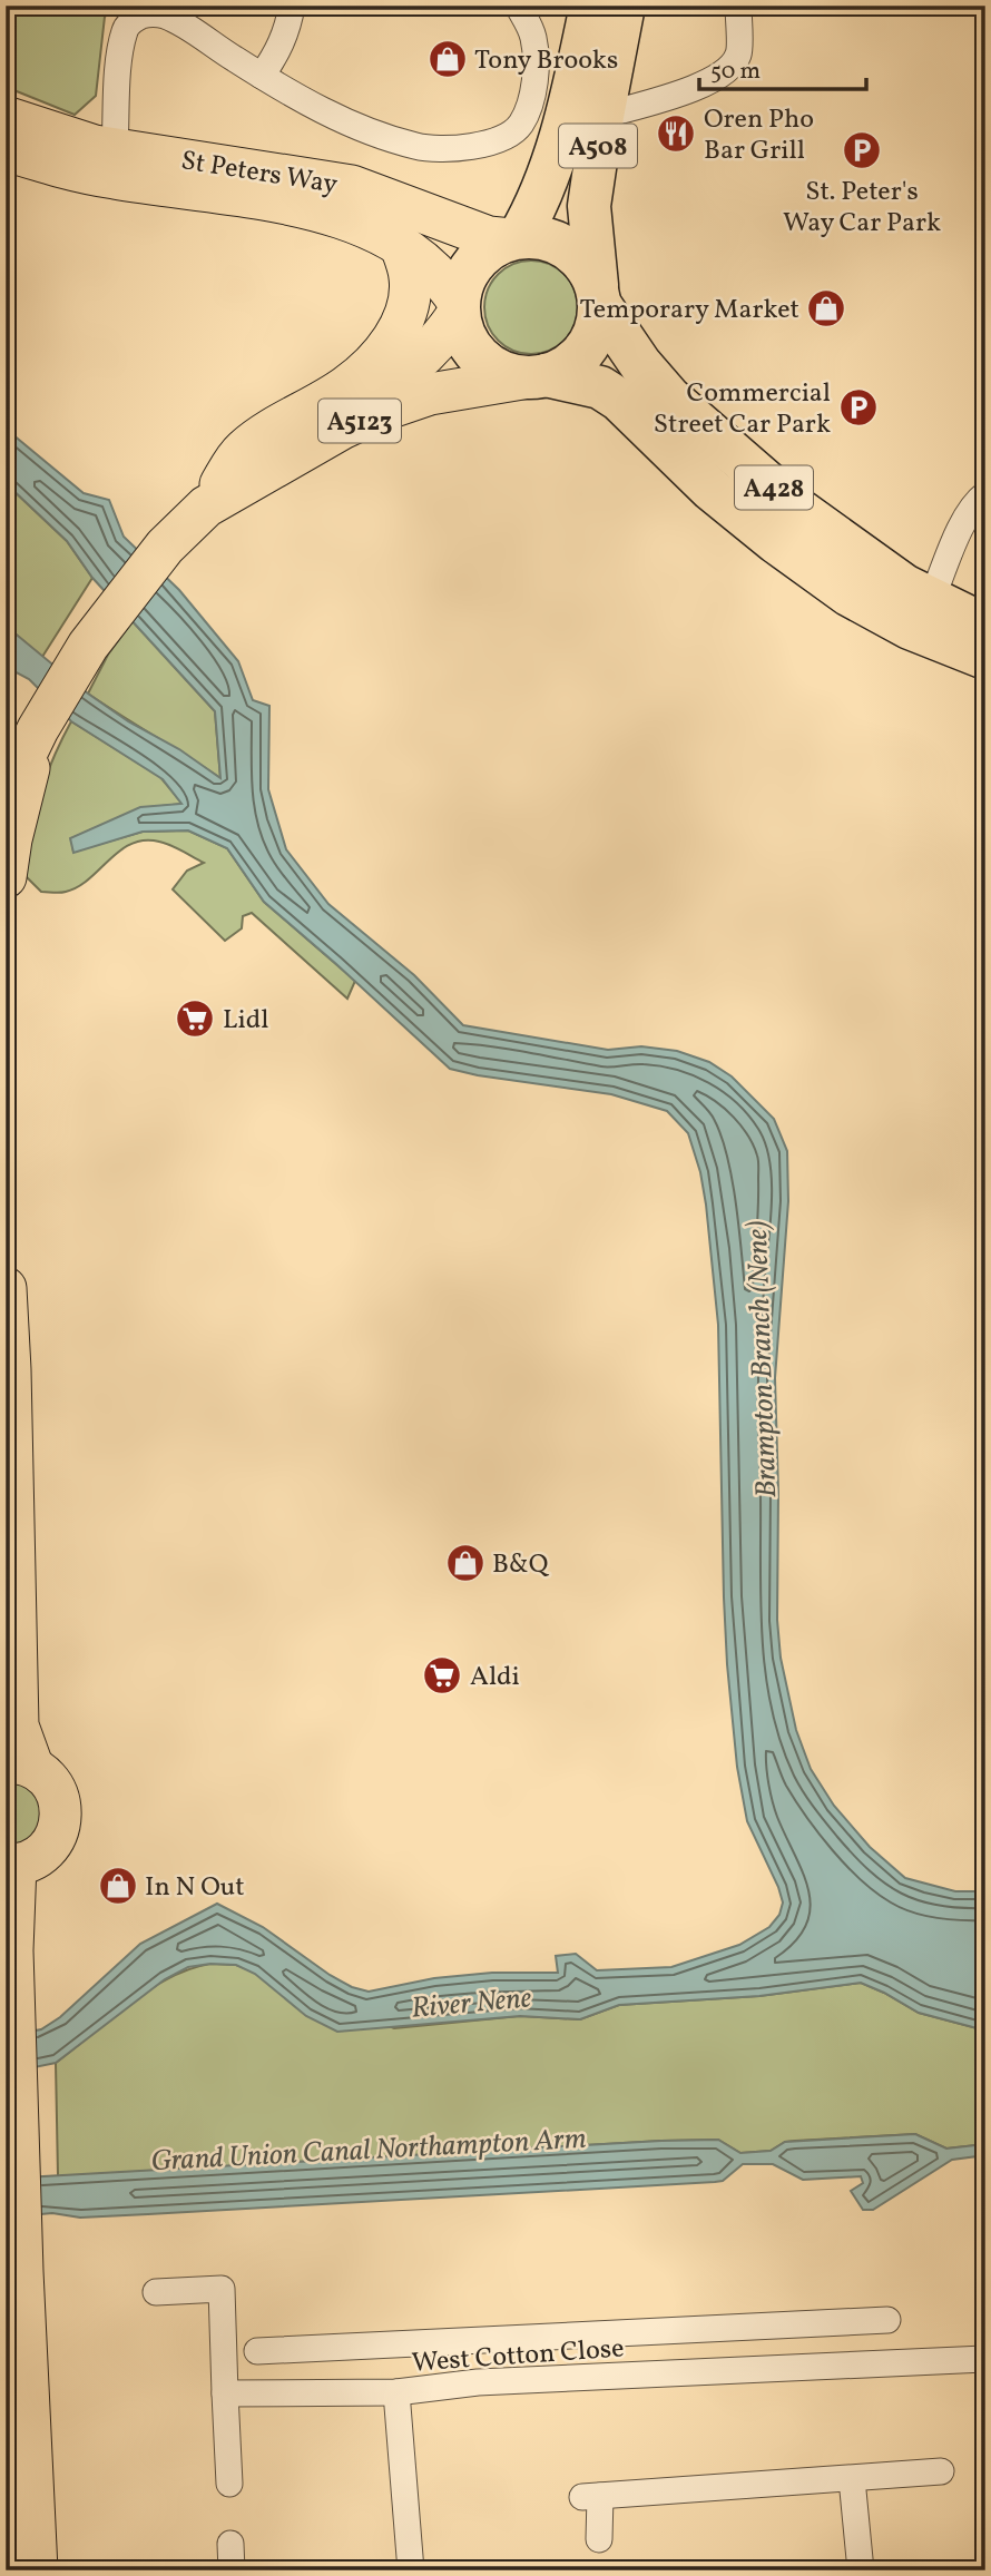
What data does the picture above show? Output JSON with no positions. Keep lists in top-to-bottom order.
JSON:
{
  "streets": {
    "highway": ["A508", "A428"],
    "main road": ["St Peters Way", "A5123"],
    "street": ["West Cotton Close"]
  },
  "crossings": [
    ["A508", "St Peters Way"],
    ["A508", "A5123"],
    ["A508", "A428"],
    ["St Peters Way", "A5123"],
    ["St Peters Way", "A428"],
    ["A5123", "A428"]
  ],
  "water": ["Brampton Branch (Nene)", "River Nene", "Grand Union Canal Northampton Arm"],
  "places": {
    "shop": [
      "Tony Brooks",
      "Temporary Market",
      "B&Q",
      "In N Out"
    ],
    "restaurant": ["Oren Pho Bar Grill"],
    "parking": ["St. Peter's Way Car Park", "Commercial Street Car Park"],
    "supermarket": ["Lidl", "Aldi"]
  },
  "scale_bar": "50 m"
}
